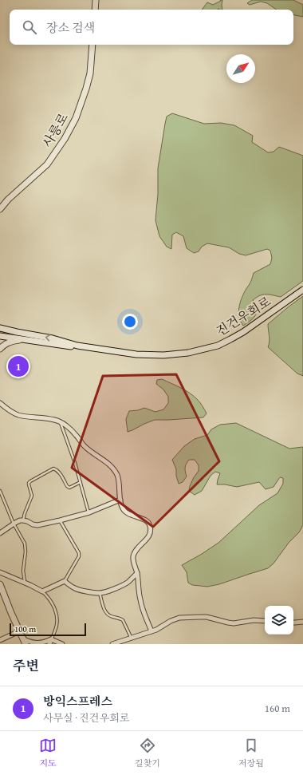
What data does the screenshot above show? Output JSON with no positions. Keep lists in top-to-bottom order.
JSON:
{
  "streets": {
    "main road": ["사릉로", "진건우회로"]
  },
  "scale_bar": "100 m",
  "north": "top right",
  "page": {
    "search": "장소 검색",
    "pins": "1",
    "scale": "100 m",
    "heading": "주변",
    "list": [
      {
        "mark": "1",
        "name": "방익스프레스",
        "note": "사무실 · 진건우회로",
        "value": "160 m"
      }
    ],
    "nav": ["지도", "길찾기", "저장됨"]
  }
}
